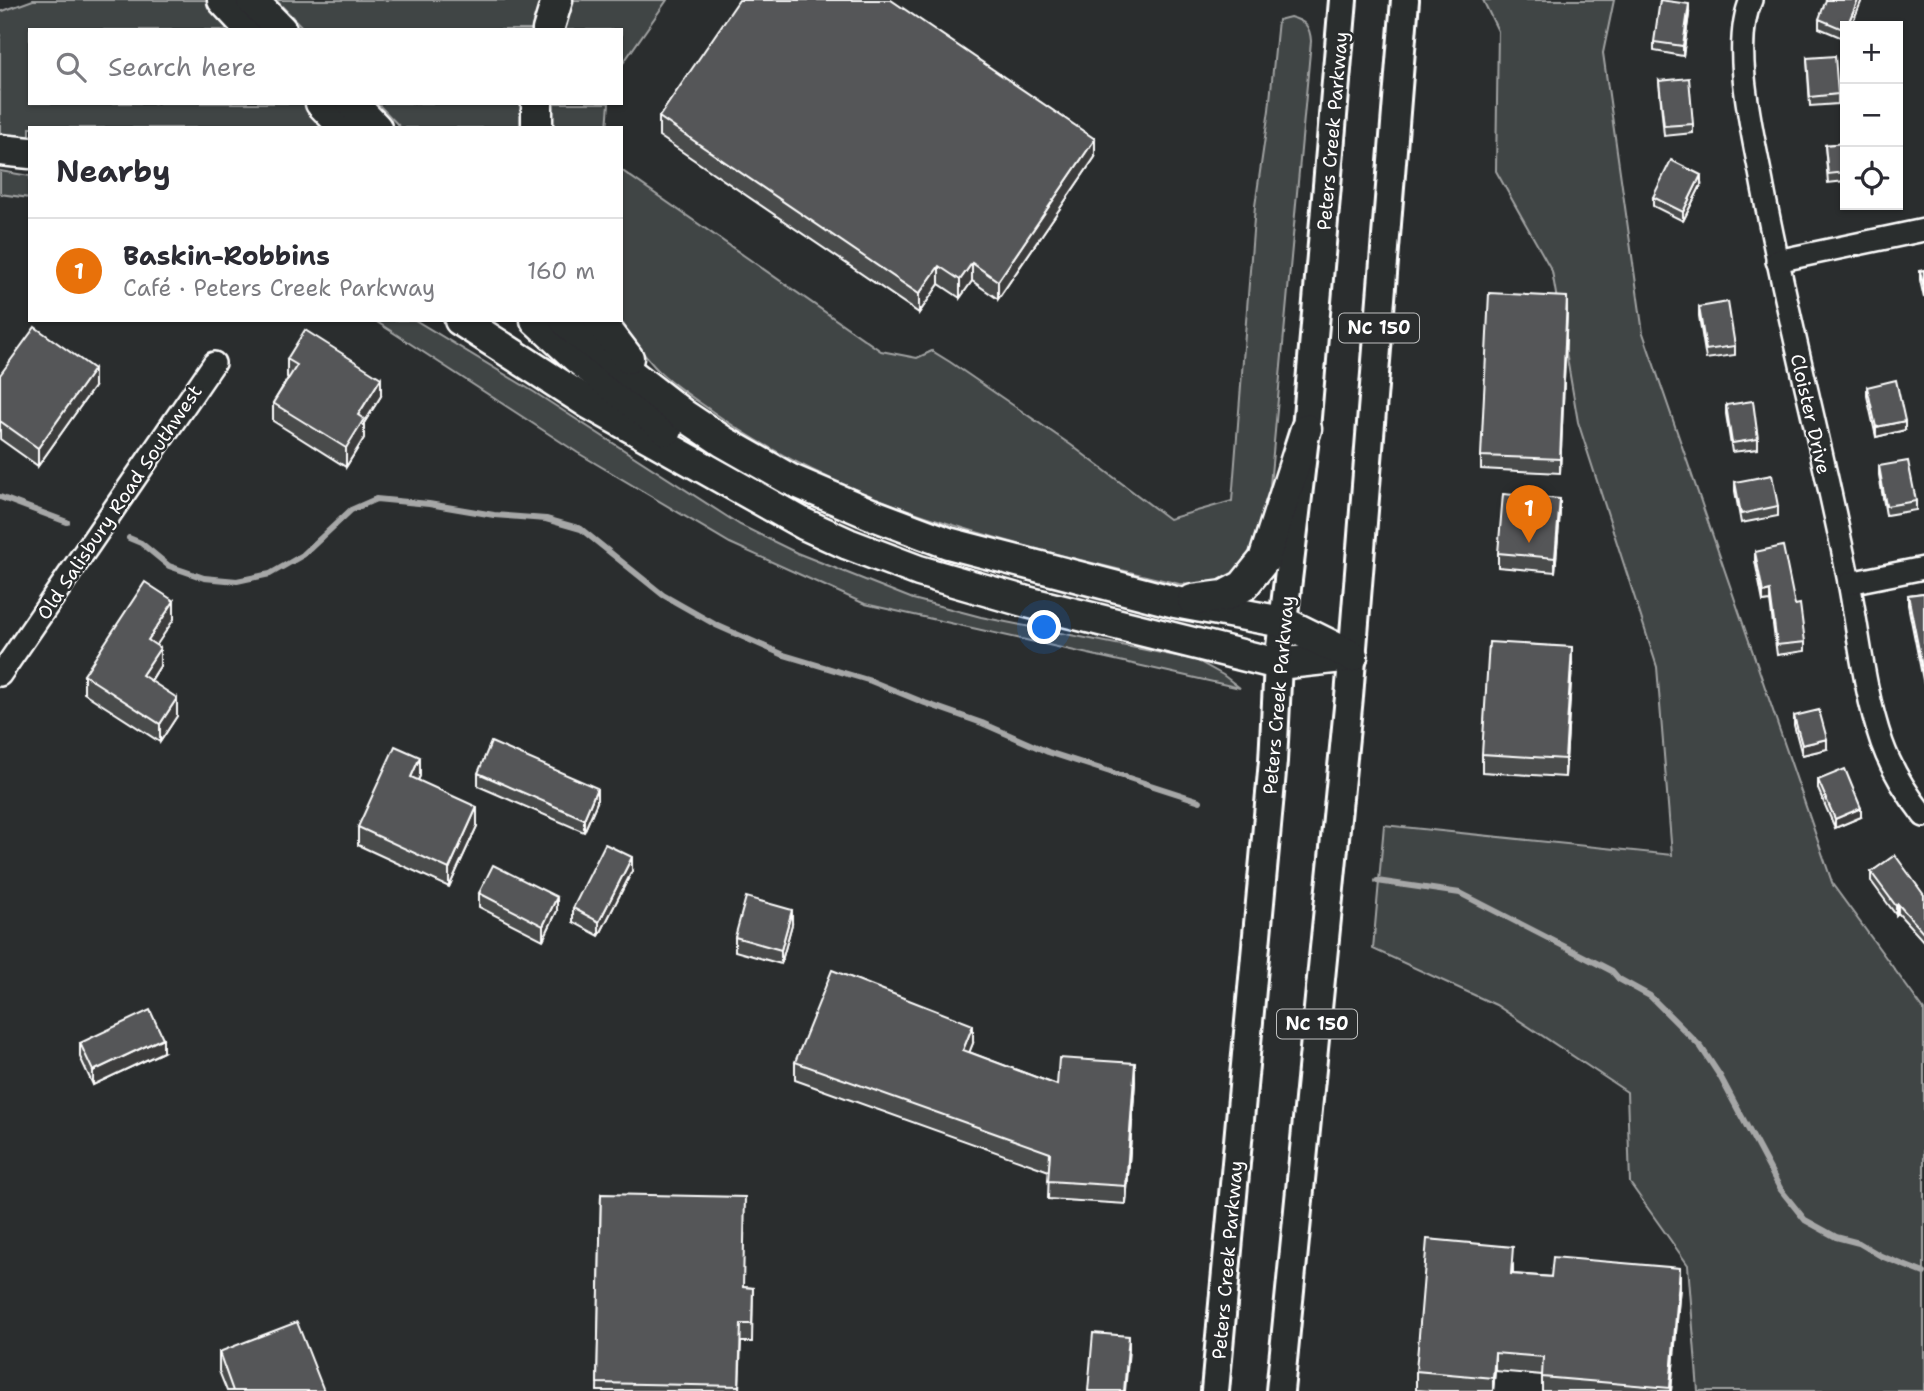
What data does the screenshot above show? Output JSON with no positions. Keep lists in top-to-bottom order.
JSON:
{
  "streets": {
    "main road": ["Peters Creek Parkway", "NC 150"],
    "street": ["Cloister Drive", "Old Salisbury Road Southwest"]
  },
  "page": {
    "map_buttons": ["+", "−"],
    "search": "Search here",
    "heading": "Nearby",
    "list": [
      {
        "mark": "1",
        "name": "Baskin-Robbins",
        "note": "Café · Peters Creek Parkway",
        "value": "160 m"
      }
    ],
    "pins": "1"
  }
}
